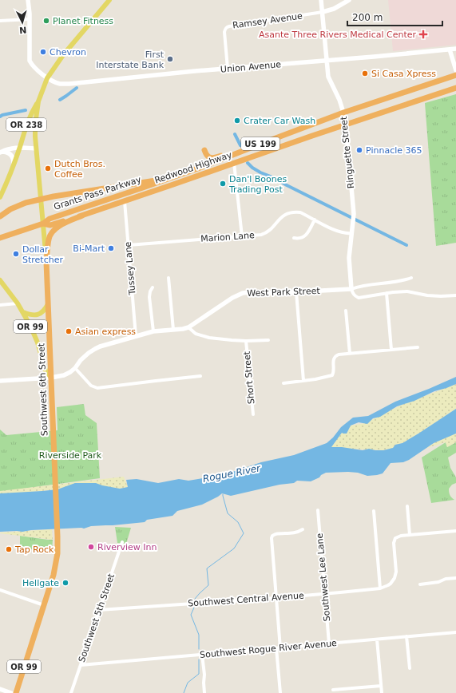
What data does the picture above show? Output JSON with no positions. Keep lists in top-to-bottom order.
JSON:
{
  "streets": {
    "highway": [
      "OR 238",
      "US 199",
      "Redwood Highway",
      "Grants Pass Parkway",
      "OR 99",
      "Southwest 6th Street"
    ],
    "street": [
      "Ramsey Avenue",
      "Union Avenue",
      "Ringuette Street",
      "Marion Lane",
      "Tussey Lane",
      "West Park Street",
      "Short Street",
      "Southwest Lee Lane",
      "Southwest Central Avenue",
      "Southwest 5th Street",
      "Southwest Rogue River Avenue"
    ]
  },
  "crossings": [
    ["Ramsey Avenue", "Union Avenue"],
    ["Ramsey Avenue", "Ringuette Street"],
    ["Union Avenue", "OR 238"],
    ["Union Avenue", "Ringuette Street"],
    ["OR 238", "Grants Pass Parkway"],
    ["OR 238", "Southwest 6th Street"],
    ["Ringuette Street", "Redwood Highway"],
    ["Ringuette Street", "Marion Lane"],
    ["Ringuette Street", "West Park Street"],
    ["Redwood Highway", "Grants Pass Parkway"],
    ["Redwood Highway", "Tussey Lane"],
    ["Grants Pass Parkway", "Southwest 6th Street"],
    ["Marion Lane", "Tussey Lane"],
    ["Tussey Lane", "West Park Street"],
    ["West Park Street", "OR 99"],
    ["West Park Street", "Short Street"],
    ["West Park Street", "Southwest 6th Street"],
    ["OR 99", "Southwest 6th Street"],
    ["Southwest Lee Lane", "Southwest Central Avenue"],
    ["Southwest Lee Lane", "Southwest Rogue River Avenue"],
    ["Southwest Central Avenue", "Southwest 5th Street"],
    ["Southwest 5th Street", "Southwest Rogue River Avenue"]
  ],
  "water": ["Rogue River"],
  "parks": ["Riverside Park"],
  "places": {
    "other": [
      "Planet Fitness",
      "Chevron",
      "First Interstate Bank",
      "Si Casa Xpress",
      "Crater Car Wash",
      "Pinnacle 365",
      "Dutch Bros. Coffee",
      "Dan'l Boones Trading Post",
      "Bi-Mart",
      "Dollar Stretcher",
      "Asian express",
      "Riverview Inn",
      "Tap Rock",
      "Hellgate"
    ],
    "health": ["Asante Three Rivers Medical Center"]
  },
  "scale_bar": "200 m",
  "north": "bottom"
}
